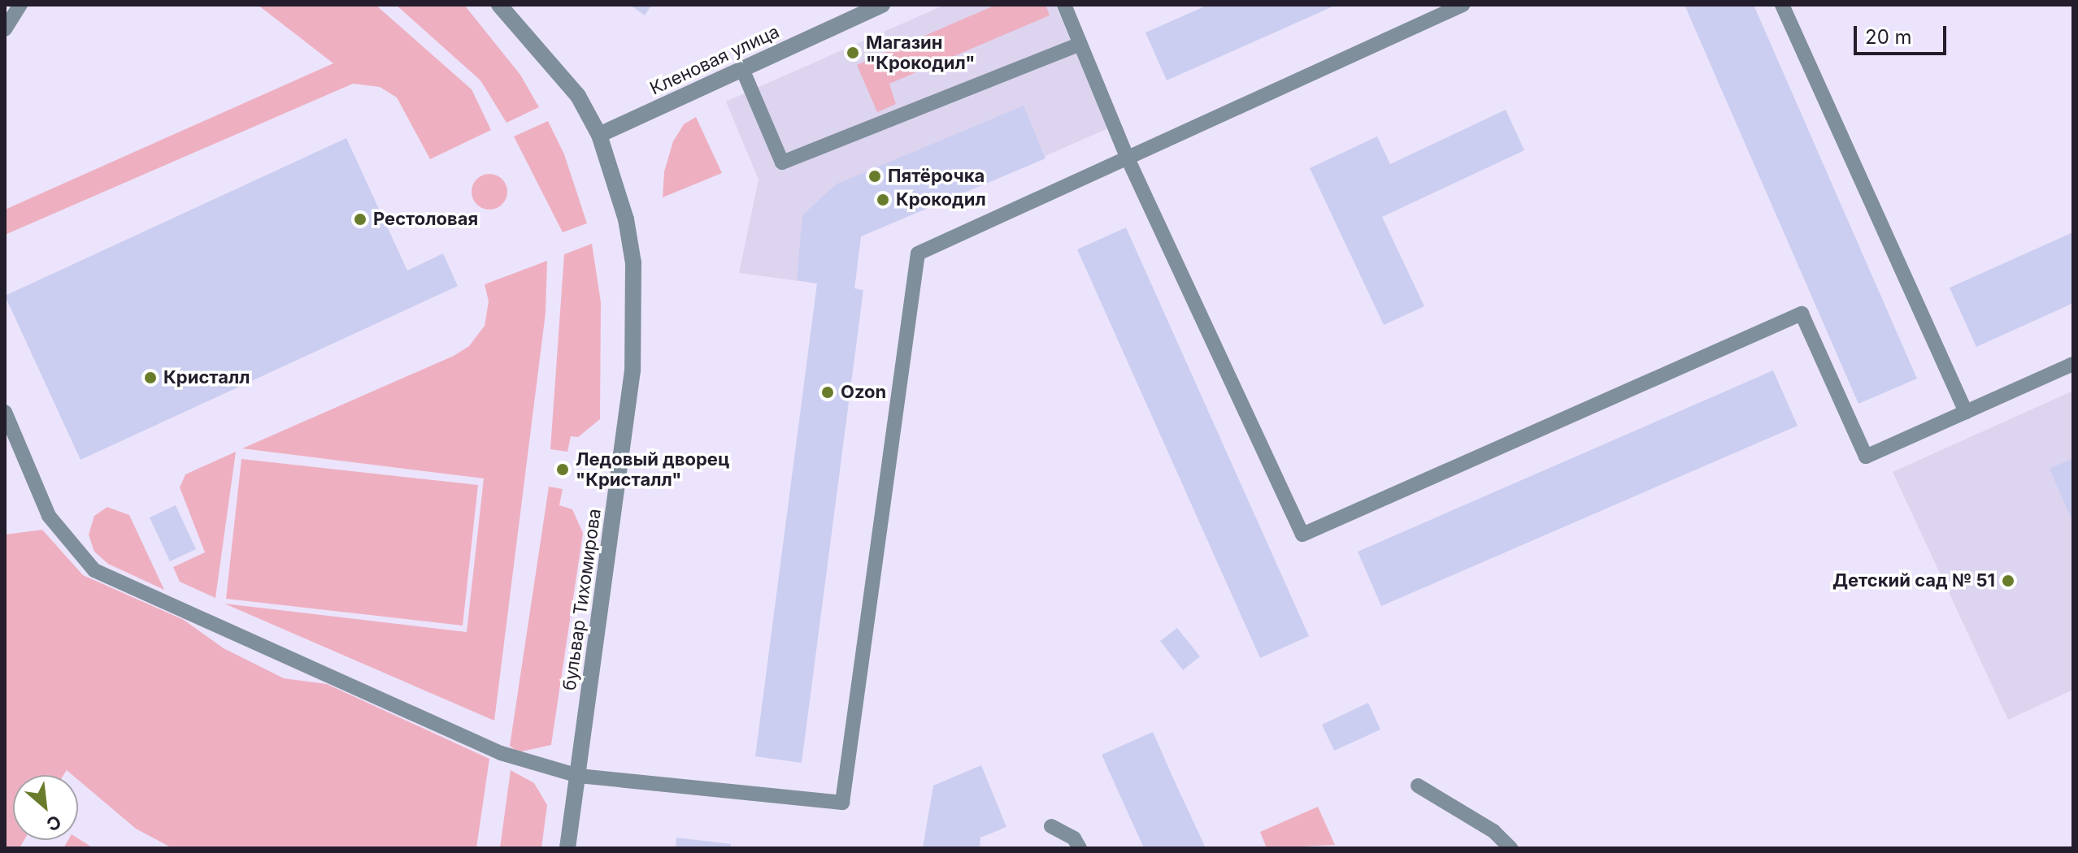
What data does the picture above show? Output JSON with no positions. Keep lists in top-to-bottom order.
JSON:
{
  "streets": {
    "street": ["Кленовая улица", "бульвар Тихомирова"]
  },
  "crossings": [
    ["Кленовая улица", "бульвар Тихомирова"]
  ],
  "places": [
    "Магазин \"Крокодил\"",
    "Пятёрочка",
    "Крокодил",
    "Рестоловая",
    "Кристалл",
    "Ozon",
    "Ледовый дворец \"Кристалл\"",
    "Детский сад № 51"
  ],
  "scale_bar": "20 m",
  "north": "bottom right"
}
